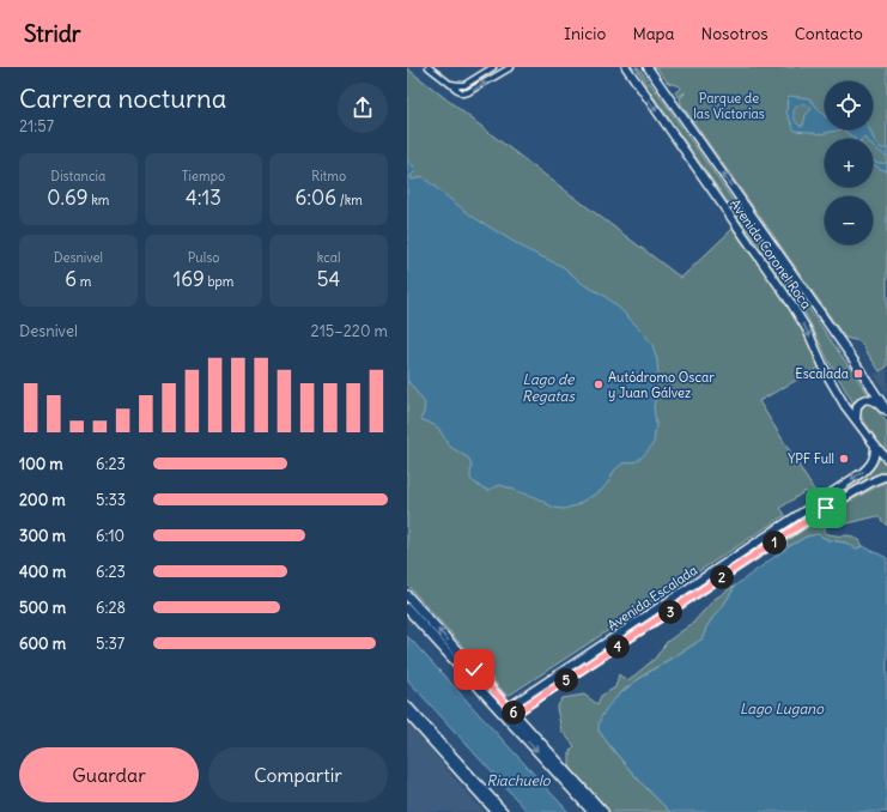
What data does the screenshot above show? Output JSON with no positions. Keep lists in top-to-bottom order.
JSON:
{
  "streets": {
    "main road": ["Avenida Coronel Roca", "Avenida Escalada"]
  },
  "crossings": [
    ["Avenida Coronel Roca", "Avenida Escalada"]
  ],
  "water": ["Lago de Regatas", "Lago Lugano", "Riachuelo"],
  "parks": ["Parque de las Victorias"],
  "places": {
    "transit": ["Escalada"],
    "other": ["Autódromo Oscar y Juan Gálvez", "YPF Full"]
  },
  "page": {
    "header": "Stridr",
    "nav": [
      "Inicio",
      "Mapa",
      "Nosotros",
      "Contacto"
    ],
    "heading": ["Carrera nocturna", "21:57"],
    "map_buttons": ["+", "−"],
    "stats": [
      ["Distancia", "0.69 km"],
      ["Tiempo", "4:13"],
      ["Ritmo", "6:06 /km"],
      ["Desnivel", "6 m"],
      ["Pulso", "169 bpm"],
      ["kcal", "54"]
    ],
    "chart": ["Desnivel", "215–220 m"],
    "list": [
      {
        "name": "100 m",
        "note": "6:23"
      },
      {
        "name": "200 m",
        "note": "5:33"
      },
      {
        "name": "300 m",
        "note": "6:10"
      },
      {
        "name": "400 m",
        "note": "6:23"
      },
      {
        "name": "500 m",
        "note": "6:28"
      },
      {
        "name": "600 m",
        "note": "5:37"
      }
    ],
    "pins": [
      "1",
      "2",
      "3",
      "4",
      "5",
      "6"
    ],
    "buttons": ["Guardar", "Compartir"]
  }
}
